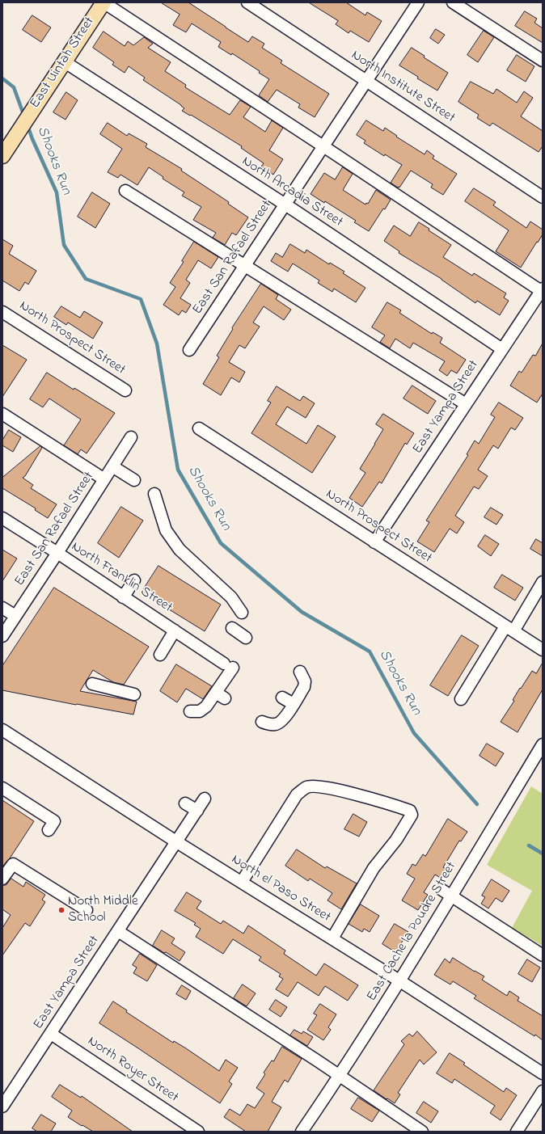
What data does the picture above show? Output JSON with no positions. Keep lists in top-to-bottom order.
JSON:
{
  "streets": {
    "main road": ["East Uintah Street"],
    "street": [
      "North Institute Street",
      "North Arcadia Street",
      "East San Rafael Street",
      "North Prospect Street",
      "East Yampa Street",
      "North Franklin Street",
      "North el Paso Street",
      "East Cache la Poudre Street",
      "North Royer Street"
    ]
  },
  "crossings": [
    ["East Uintah Street", "North Arcadia Street"],
    ["North Institute Street", "East San Rafael Street"],
    ["North Arcadia Street", "East San Rafael Street"],
    ["North Arcadia Street", "East Yampa Street"],
    ["East San Rafael Street", "North Franklin Street"],
    ["North Prospect Street", "East Yampa Street"],
    ["East Yampa Street", "North el Paso Street"],
    ["East Yampa Street", "North Royer Street"],
    ["North el Paso Street", "East Cache la Poudre Street"]
  ],
  "water": ["Shooks Run"],
  "places": ["North Middle School"]
}
